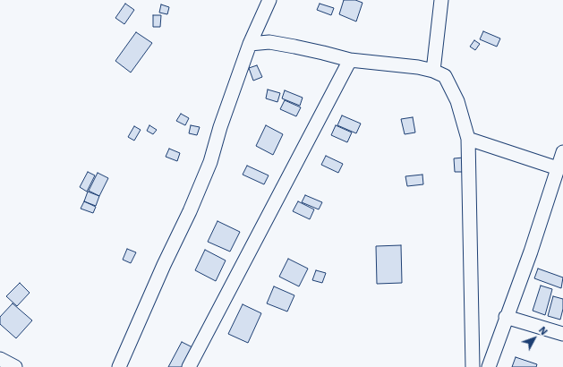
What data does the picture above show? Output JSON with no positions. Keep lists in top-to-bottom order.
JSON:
{
  "north": "top right"
}
